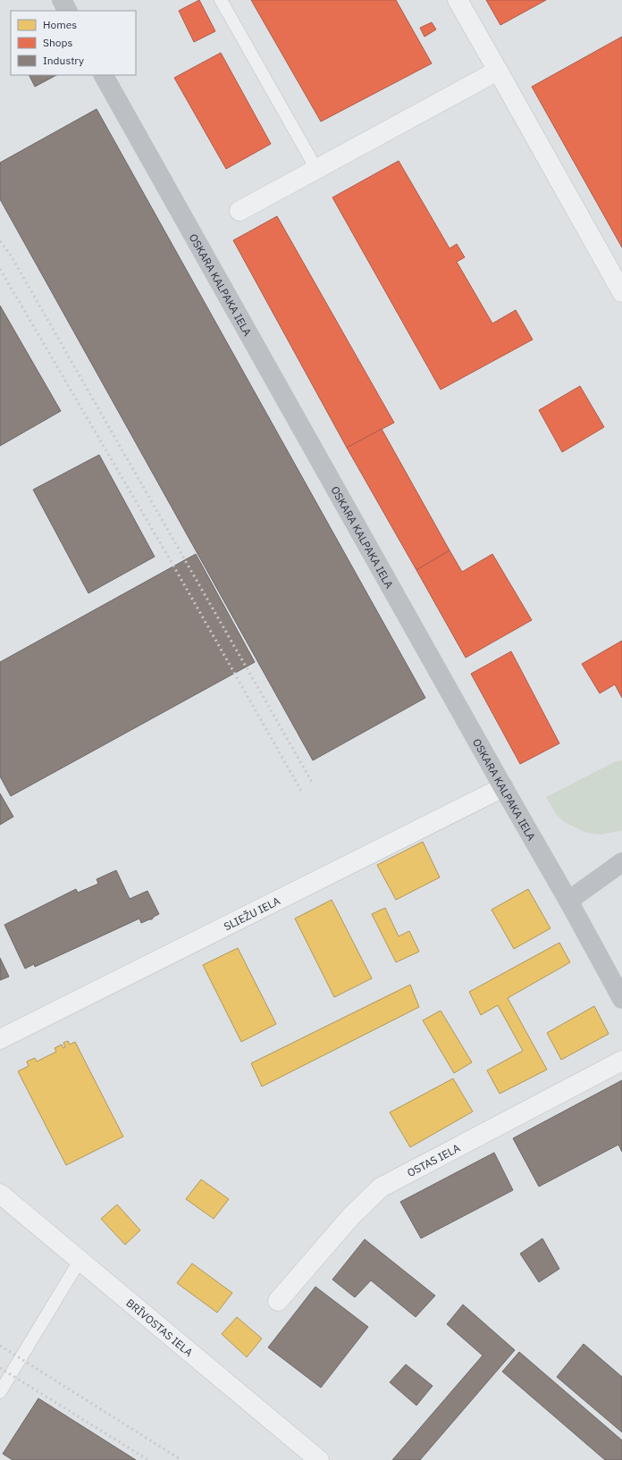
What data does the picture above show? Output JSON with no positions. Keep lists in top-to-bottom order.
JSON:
{
  "streets": {
    "main road": ["OSKARA KALPAKA IELA"],
    "street": ["SLIEŽU IELA", "OSTAS IELA", "BRĪVOSTAS IELA"]
  },
  "crossings": [
    ["OSKARA KALPAKA IELA", "SLIEŽU IELA"]
  ],
  "legend": ["Homes", "Shops", "Industry"]
}
